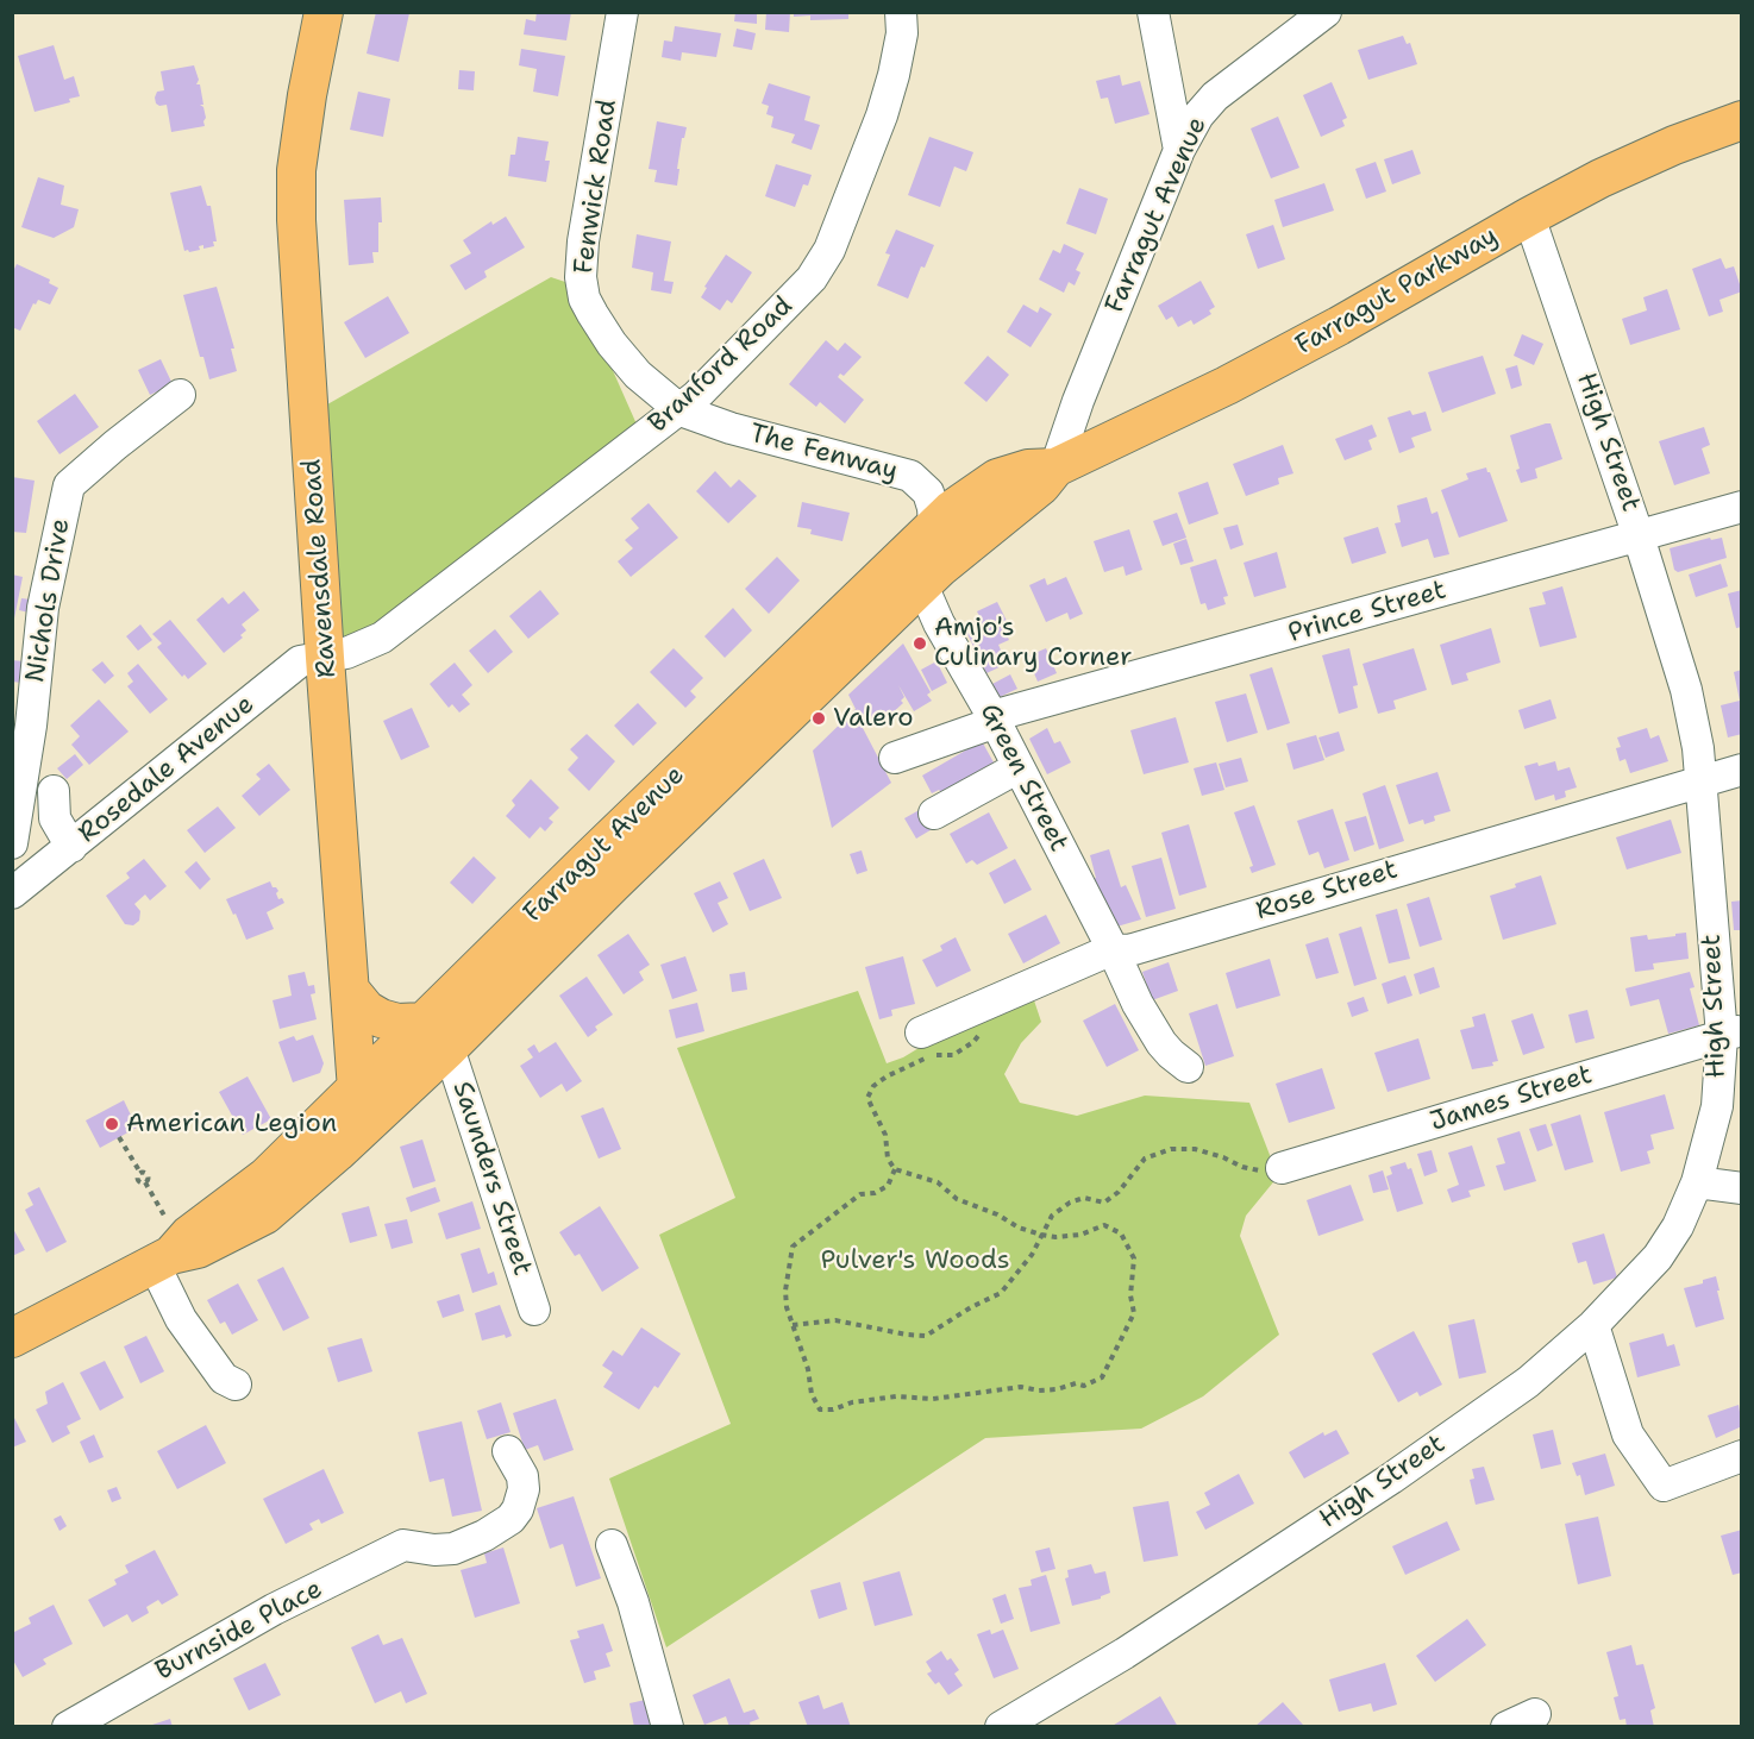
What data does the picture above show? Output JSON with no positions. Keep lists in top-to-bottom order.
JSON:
{
  "streets": {
    "main road": ["Farragut Avenue", "Farragut Parkway", "Ravensdale Road"],
    "street": [
      "Fenwick Road",
      "Branford Road",
      "High Street",
      "The Fenway",
      "Nichols Drive",
      "Prince Street",
      "Rosedale Avenue",
      "Green Street",
      "Rose Street",
      "James Street",
      "Saunders Street",
      "Burnside Place"
    ]
  },
  "crossings": [
    ["Fenwick Road", "Branford Road"],
    ["Fenwick Road", "The Fenway"],
    ["Farragut Avenue", "Farragut Parkway"],
    ["Farragut Avenue", "The Fenway"],
    ["Farragut Avenue", "Ravensdale Road"],
    ["Farragut Avenue", "Green Street"],
    ["Farragut Avenue", "Saunders Street"],
    ["Farragut Parkway", "High Street"],
    ["Branford Road", "The Fenway"],
    ["Branford Road", "Ravensdale Road"],
    ["Branford Road", "Rosedale Avenue"],
    ["High Street", "Prince Street"],
    ["High Street", "Rose Street"],
    ["High Street", "James Street"],
    ["The Fenway", "Green Street"],
    ["Ravensdale Road", "Rosedale Avenue"],
    ["Prince Street", "Green Street"],
    ["Green Street", "Rose Street"]
  ],
  "parks": ["Pulver's Woods"],
  "places": ["Amjo's Culinary Corner", "Valero", "American Legion"]
}
